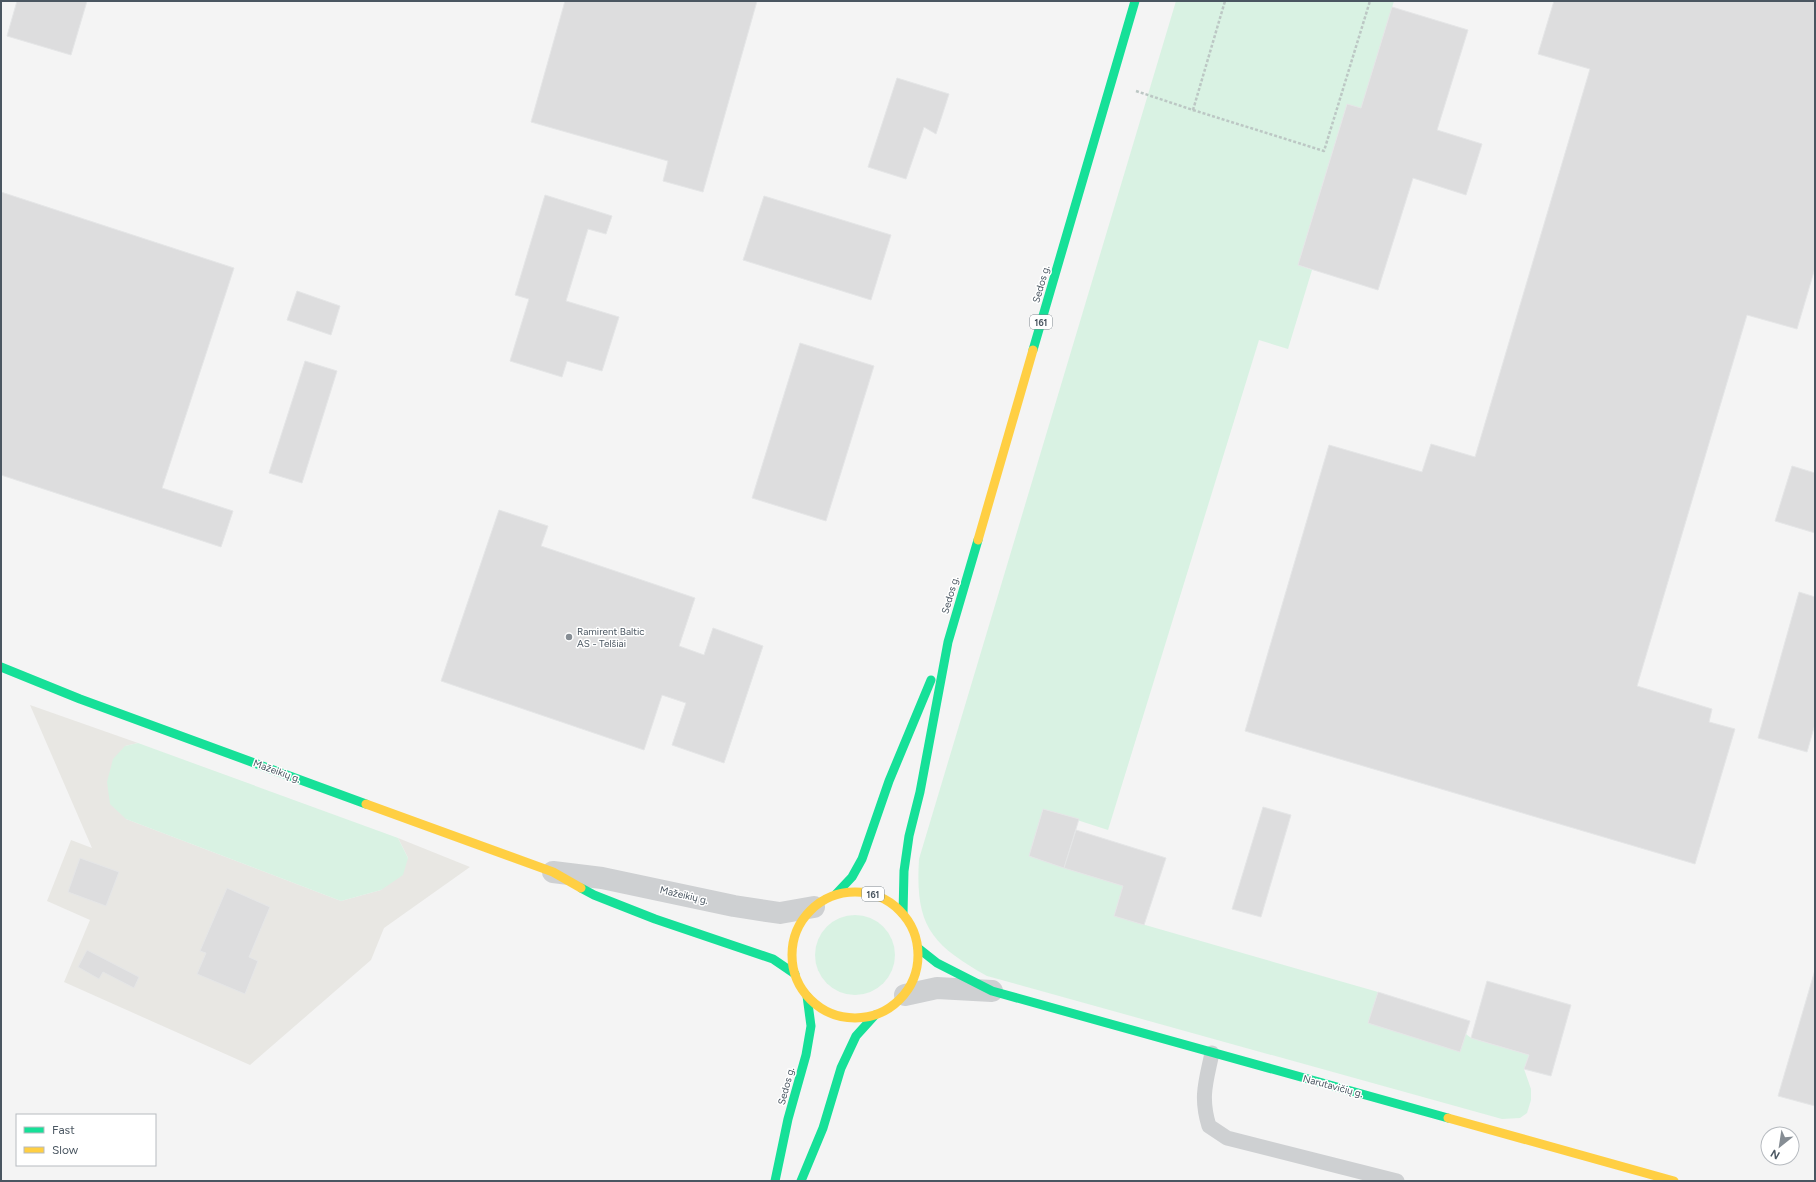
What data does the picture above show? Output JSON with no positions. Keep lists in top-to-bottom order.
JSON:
{
  "streets": {
    "main road": [
      "Sedos g.",
      "161",
      "Mažeikių g.",
      "Narutavičių g."
    ]
  },
  "crossings": [
    ["Sedos g.", "Mažeikių g."],
    ["Sedos g.", "Narutavičių g."],
    ["Mažeikių g.", "Narutavičių g."]
  ],
  "places": ["Ramirent Baltic AS - Telšiai"],
  "legend": ["Fast", "Slow"],
  "north": "bottom left"
}
